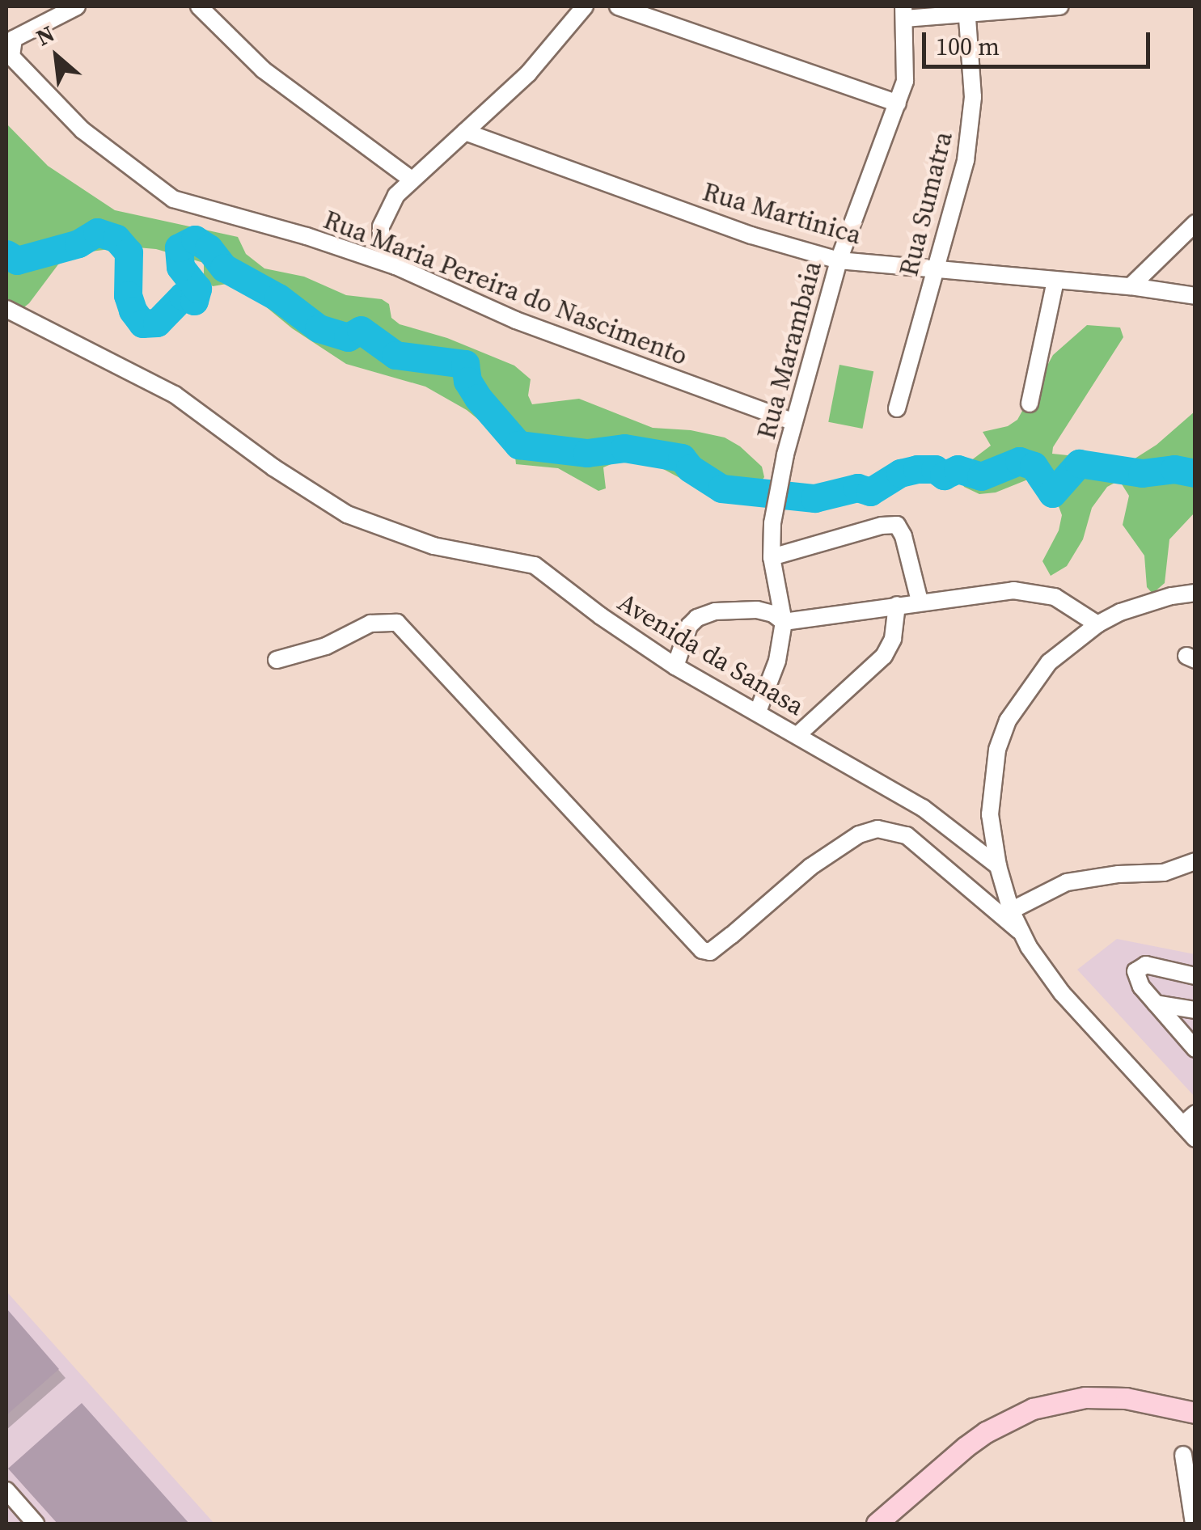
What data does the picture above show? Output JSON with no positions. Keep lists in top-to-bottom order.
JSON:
{
  "streets": {
    "street": [
      "Rua Sumatra",
      "Rua Martinica",
      "Rua Maria Pereira do Nascimento",
      "Rua Marambaia",
      "Avenida da Sanasa"
    ]
  },
  "crossings": [
    ["Rua Sumatra", "Rua Martinica"],
    ["Rua Martinica", "Rua Marambaia"],
    ["Rua Maria Pereira do Nascimento", "Rua Marambaia"],
    ["Rua Marambaia", "Avenida da Sanasa"]
  ],
  "scale_bar": "100 m",
  "north": "top left"
}
